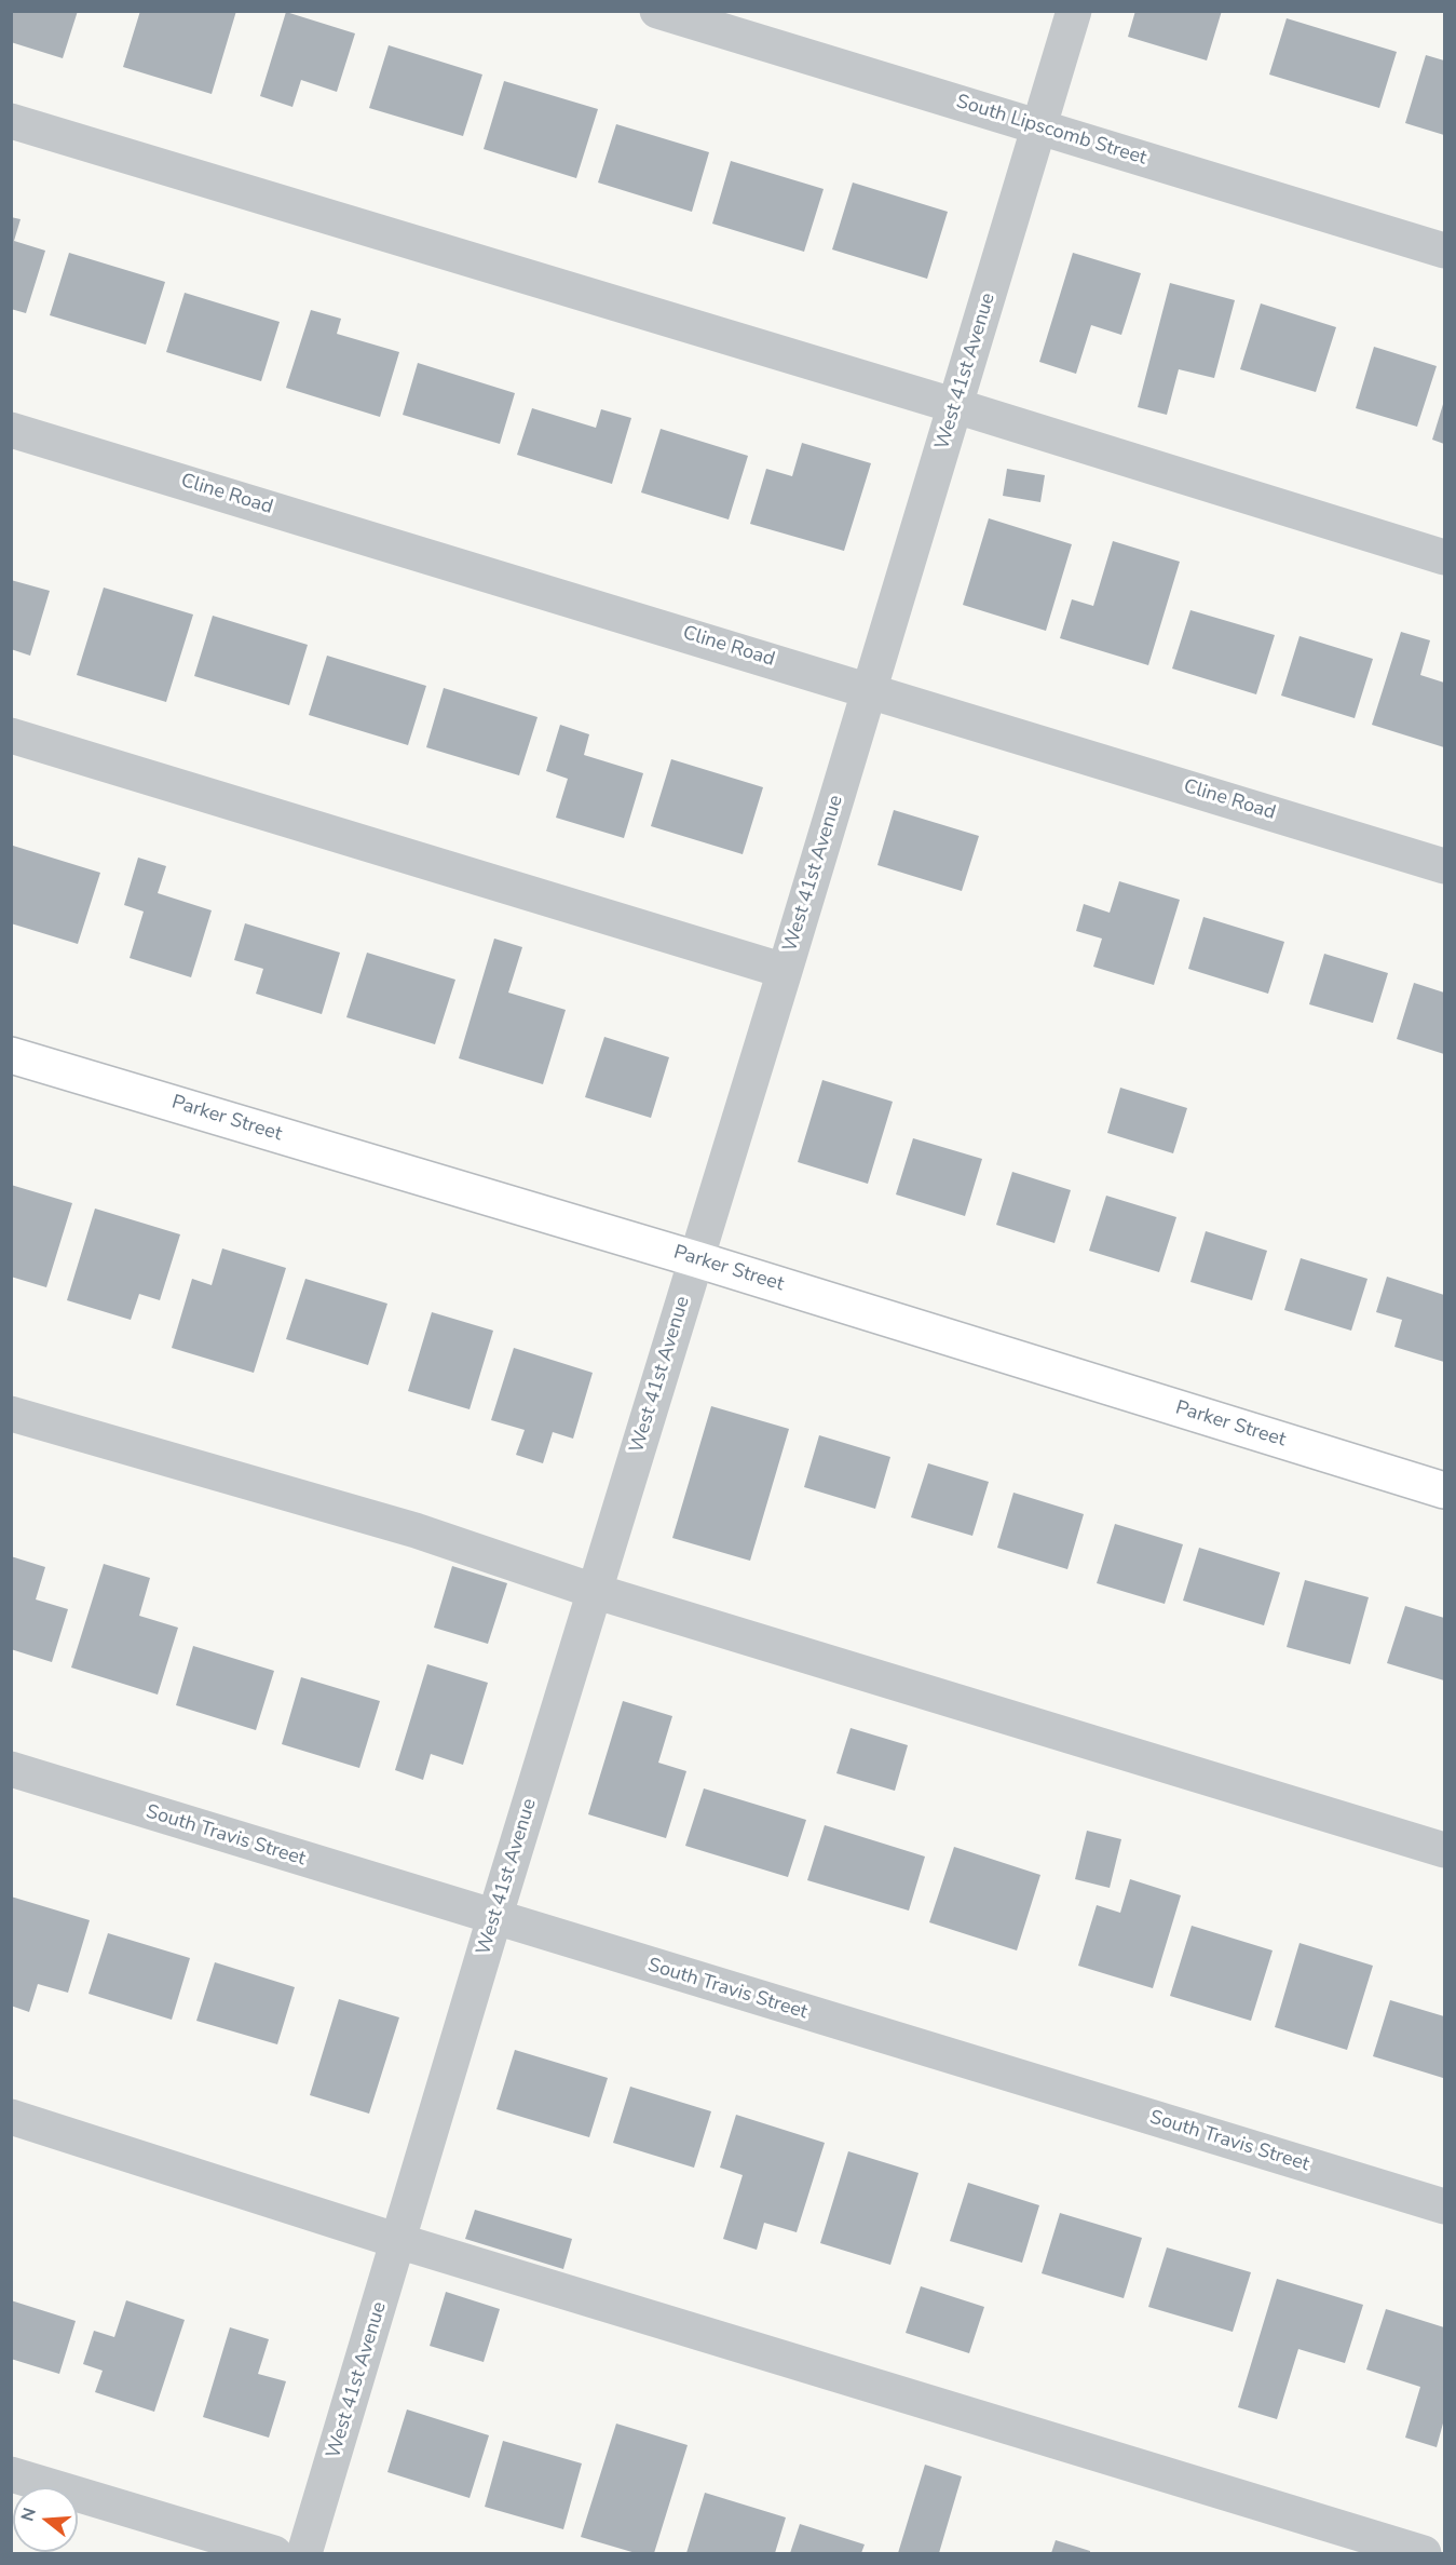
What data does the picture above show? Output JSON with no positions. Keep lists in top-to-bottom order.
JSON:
{
  "streets": {
    "main road": ["Parker Street"],
    "street": [
      "South Lipscomb Street",
      "West 41st Avenue",
      "Cline Road",
      "South Travis Street"
    ]
  },
  "crossings": [
    ["South Lipscomb Street", "West 41st Avenue"],
    ["West 41st Avenue", "Cline Road"],
    ["West 41st Avenue", "Parker Street"],
    ["West 41st Avenue", "South Travis Street"]
  ],
  "north": "left"
}
